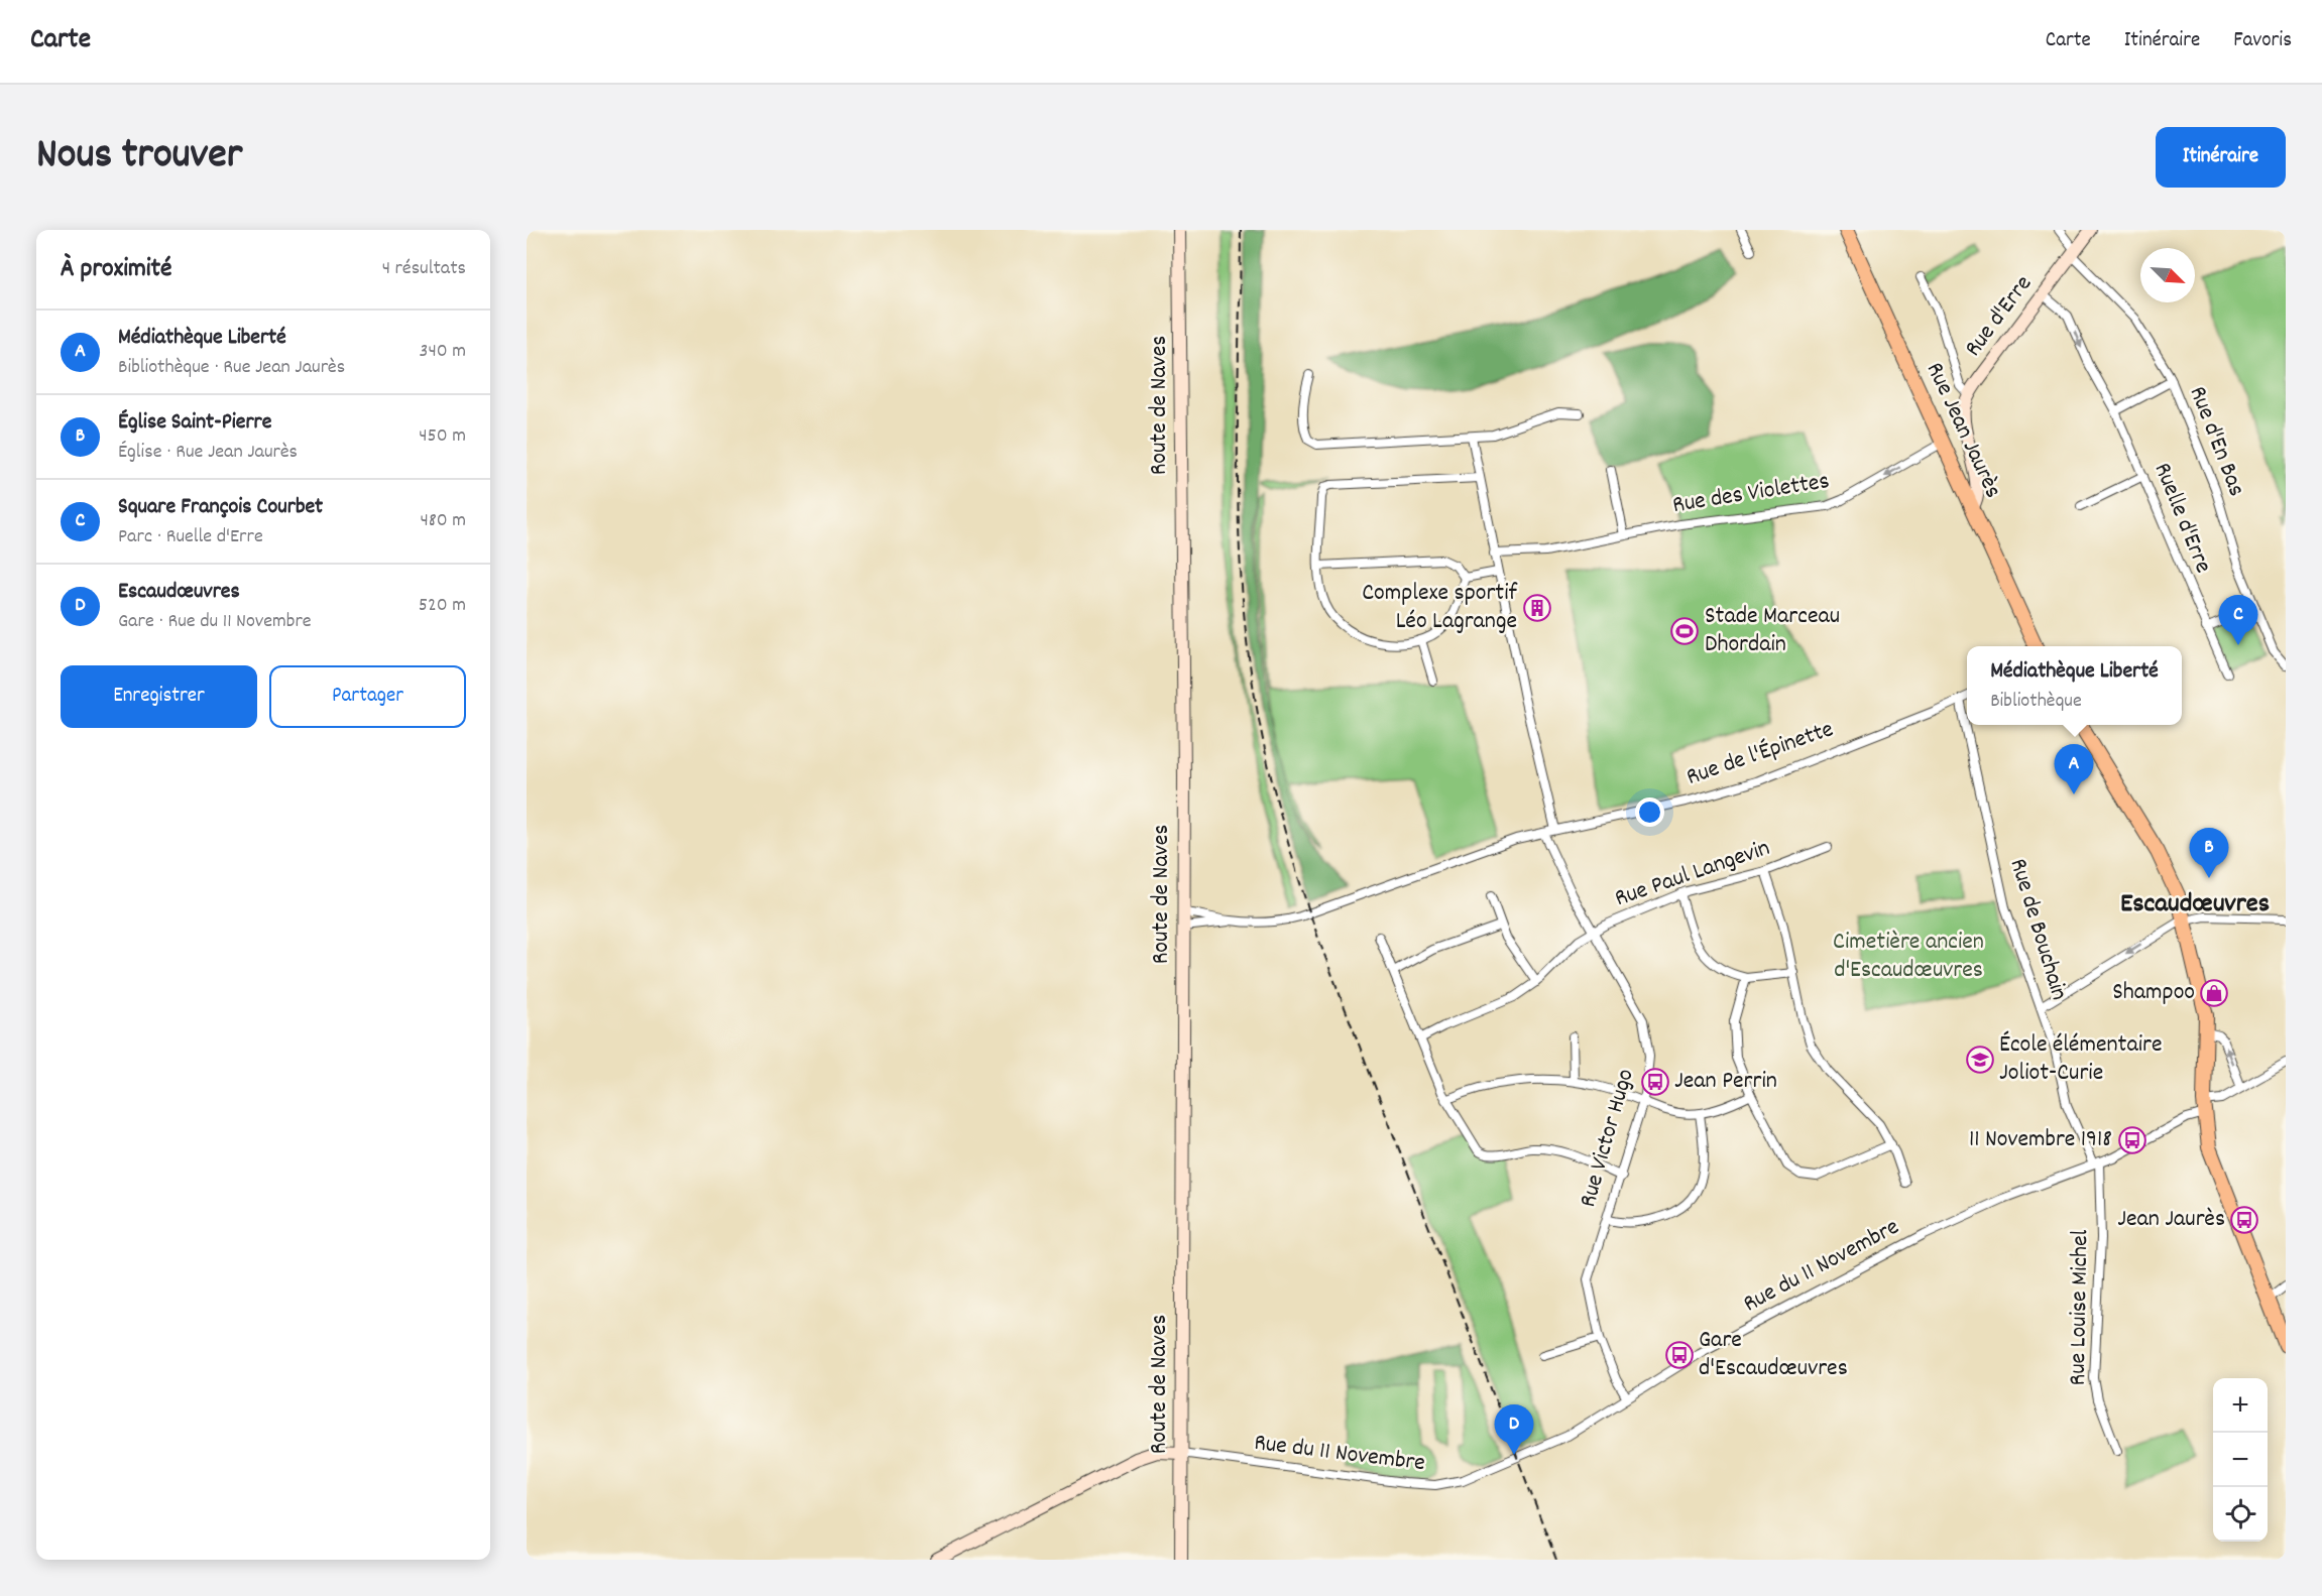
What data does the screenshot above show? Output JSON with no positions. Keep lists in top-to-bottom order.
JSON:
{
  "streets": {
    "main road": ["Rue d'Erre", "Route de Naves", "Rue Jean Jaurès"],
    "street": [
      "Rue d'En Bas",
      "Rue des Violettes",
      "Ruelle d'Erre",
      "Rue de l'Épinette",
      "Rue Paul Langevin",
      "Rue de Bouchain",
      "Rue Victor Hugo",
      "Rue du 11 Novembre",
      "Rue Louise Michel"
    ]
  },
  "crossings": [
    ["Rue d'Erre", "Rue Jean Jaurès"],
    ["Rue d'Erre", "Rue d'En Bas"],
    ["Rue d'Erre", "Ruelle d'Erre"],
    ["Route de Naves", "Rue de l'Épinette"],
    ["Route de Naves", "Rue du 11 Novembre"],
    ["Rue Jean Jaurès", "Rue des Violettes"],
    ["Rue de l'Épinette", "Rue de Bouchain"],
    ["Rue de l'Épinette", "Rue Victor Hugo"],
    ["Rue Paul Langevin", "Rue Victor Hugo"],
    ["Rue de Bouchain", "Rue du 11 Novembre"],
    ["Rue de Bouchain", "Rue Louise Michel"],
    ["Rue Victor Hugo", "Rue du 11 Novembre"],
    ["Rue du 11 Novembre", "Rue Louise Michel"]
  ],
  "one_way": ["Rue des Violettes"],
  "districts": ["Escaudœuvres"],
  "parks": ["Cimetière ancien d'Escaudœuvres"],
  "places": {
    "building": ["Complexe sportif Léo Lagrange"],
    "sports": ["Stade Marceau Dhordain"],
    "shop": ["Shampoo"],
    "school or university": ["École élémentaire Joliot-Curie"],
    "bus stop": [
      "Jean Perrin",
      "11 Novembre 1918",
      "Jean Jaurès",
      "Gare d'Escaudœuvres"
    ]
  },
  "north": "bottom right",
  "page": {
    "header": "Carte",
    "nav": ["Carte", "Itinéraire", "Favoris"],
    "title": "Nous trouver",
    "buttons": [
      "Itinéraire",
      ["Enregistrer", "Partager"]
    ],
    "heading": ["À proximité", "4 résultats"],
    "list": [
      {
        "mark": "A",
        "name": "Médiathèque Liberté",
        "note": "Bibliothèque · Rue Jean Jaurès",
        "value": "340 m"
      },
      {
        "mark": "B",
        "name": "Église Saint-Pierre",
        "note": "Église · Rue Jean Jaurès",
        "value": "450 m"
      },
      {
        "mark": "C",
        "name": "Square François Courbet",
        "note": "Parc · Ruelle d'Erre",
        "value": "480 m"
      },
      {
        "mark": "D",
        "name": "Escaudœuvres",
        "note": "Gare · Rue du 11 Novembre",
        "value": "520 m"
      }
    ],
    "pins": [
      "C",
      "A",
      "B",
      "D"
    ],
    "popup": ["Médiathèque Liberté", "Bibliothèque"],
    "map_buttons": ["+", "−"]
  }
}
